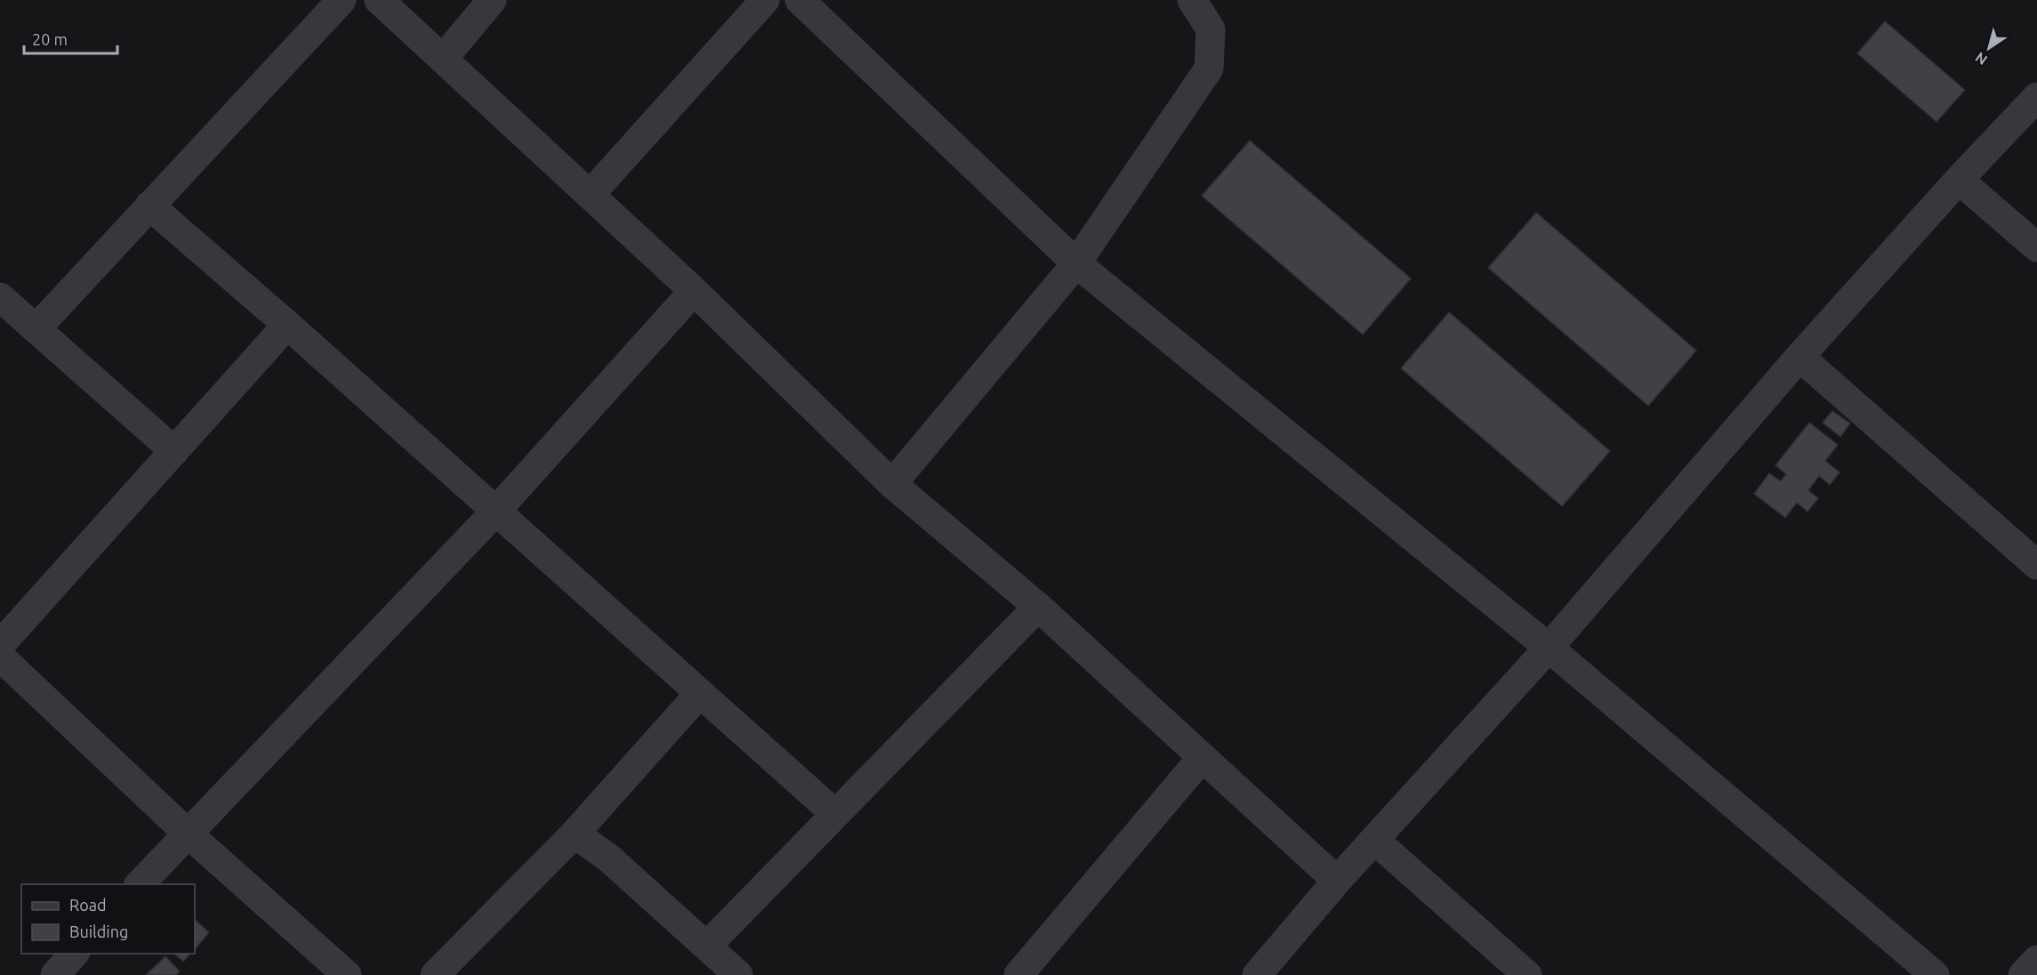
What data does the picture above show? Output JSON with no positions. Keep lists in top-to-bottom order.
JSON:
{
  "legend": ["Road", "Building"],
  "scale_bar": "20 m",
  "north": "bottom left"
}
